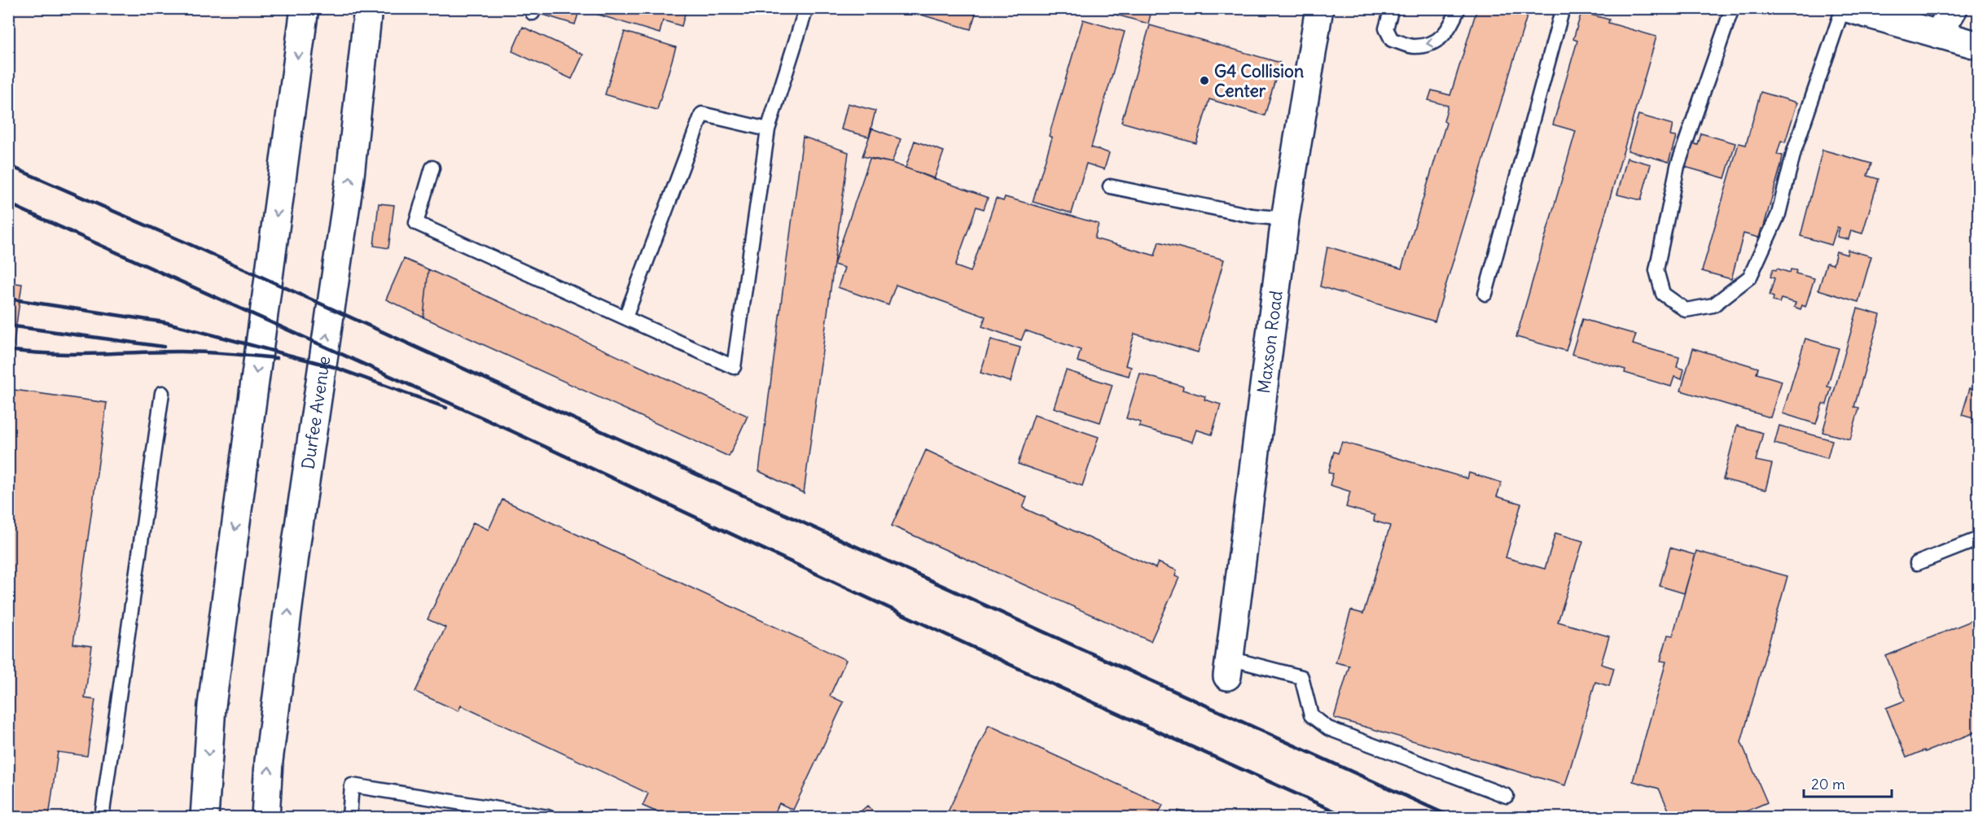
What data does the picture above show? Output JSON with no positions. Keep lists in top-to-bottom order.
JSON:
{
  "streets": {
    "main road": ["Maxson Road", "Durfee Avenue"]
  },
  "places": ["G4 Collision Center"],
  "scale_bar": "20 m"
}
